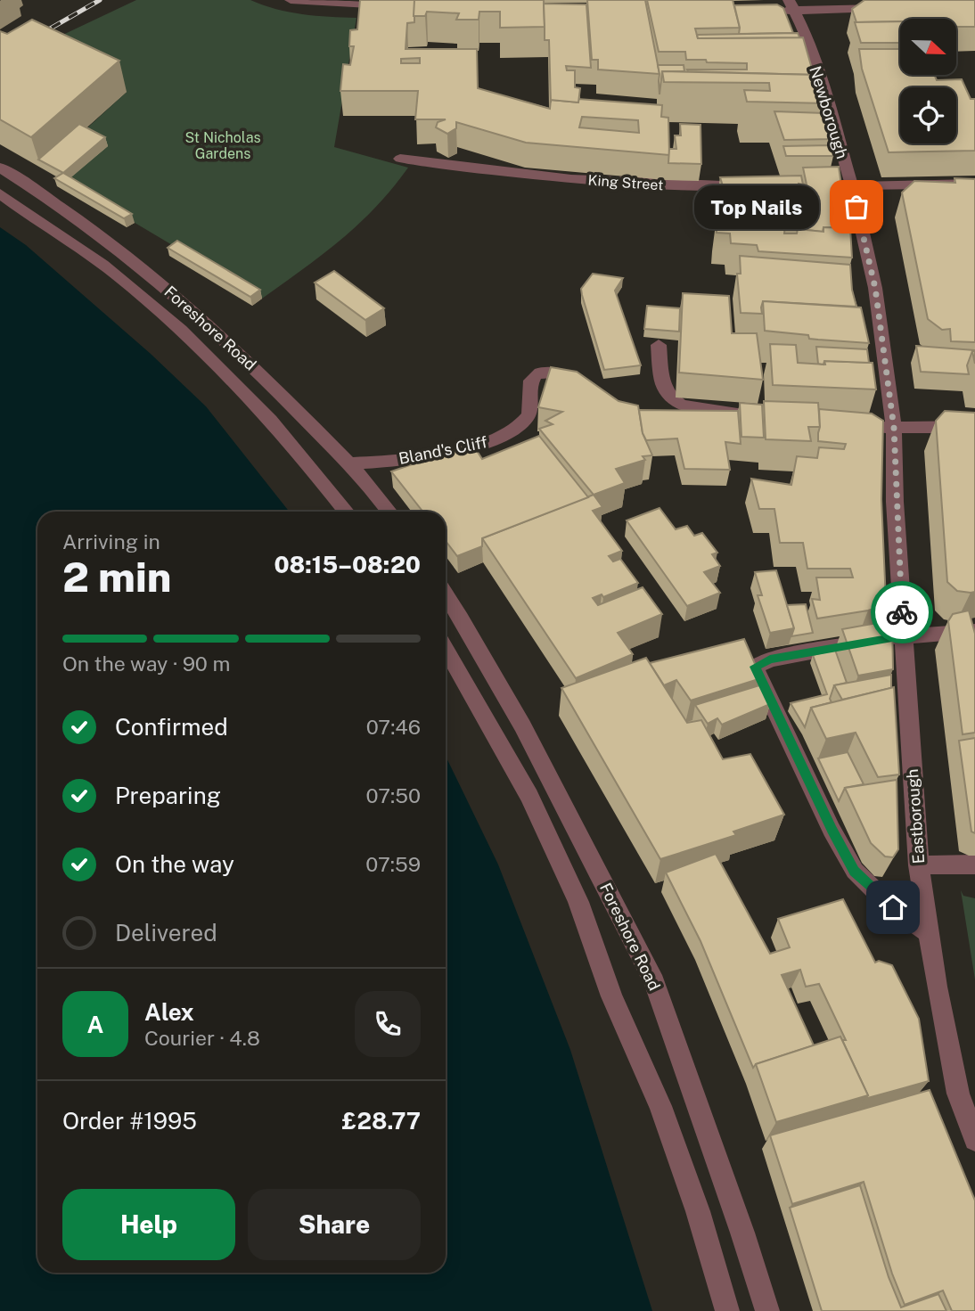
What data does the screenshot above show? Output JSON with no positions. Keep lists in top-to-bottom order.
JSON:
{
  "streets": {
    "street": [
      "Newborough",
      "King Street",
      "Foreshore Road",
      "Bland's Cliff",
      "Eastborough"
    ]
  },
  "crossings": [
    ["Newborough", "Eastborough"],
    ["Foreshore Road", "Bland's Cliff"]
  ],
  "parks": ["St Nicholas Gardens"],
  "places": ["Top Nails"],
  "north": "right",
  "page": {
    "bubble": "Top Nails",
    "heading": ["2 min", "Arriving in", "08:15–08:20"],
    "panel": [
      "Alex",
      "Courier · 4.8",
      "Order #1995",
      "£28.77"
    ],
    "bar": "On the way · 90 m",
    "list": [
      ["Confirmed", "07:46"],
      ["Preparing", "07:50"],
      ["On the way", "07:59"],
      "Delivered"
    ],
    "round": "A",
    "buttons": ["Help", "Share"]
  }
}
